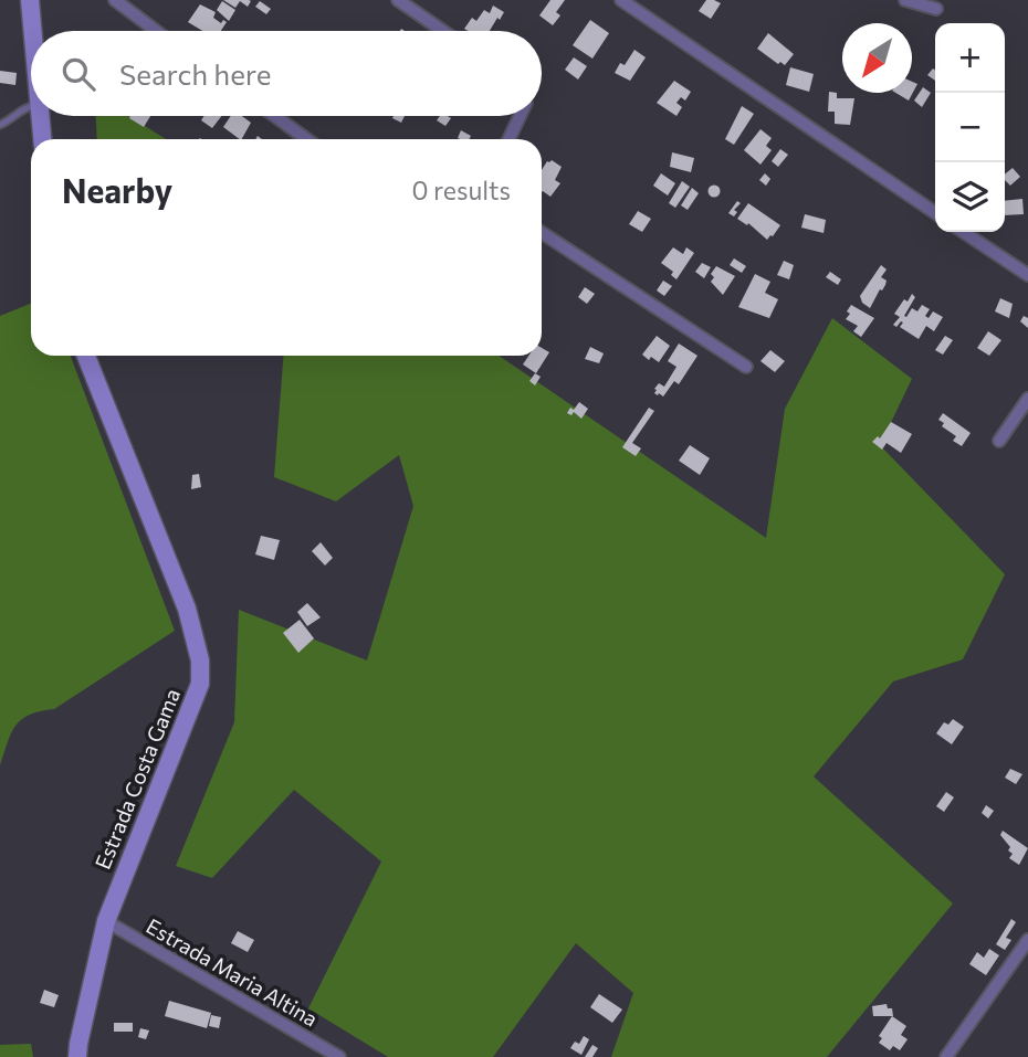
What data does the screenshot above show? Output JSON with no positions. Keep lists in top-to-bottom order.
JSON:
{
  "streets": {
    "main road": ["Estrada Costa Gama"],
    "street": ["Estrada Maria Altina"]
  },
  "crossings": [
    ["Estrada Costa Gama", "Estrada Maria Altina"]
  ],
  "north": "bottom left",
  "page": {
    "map_buttons": ["+", "−"],
    "search": "Search here",
    "heading": ["Nearby", "0 results"]
  }
}
